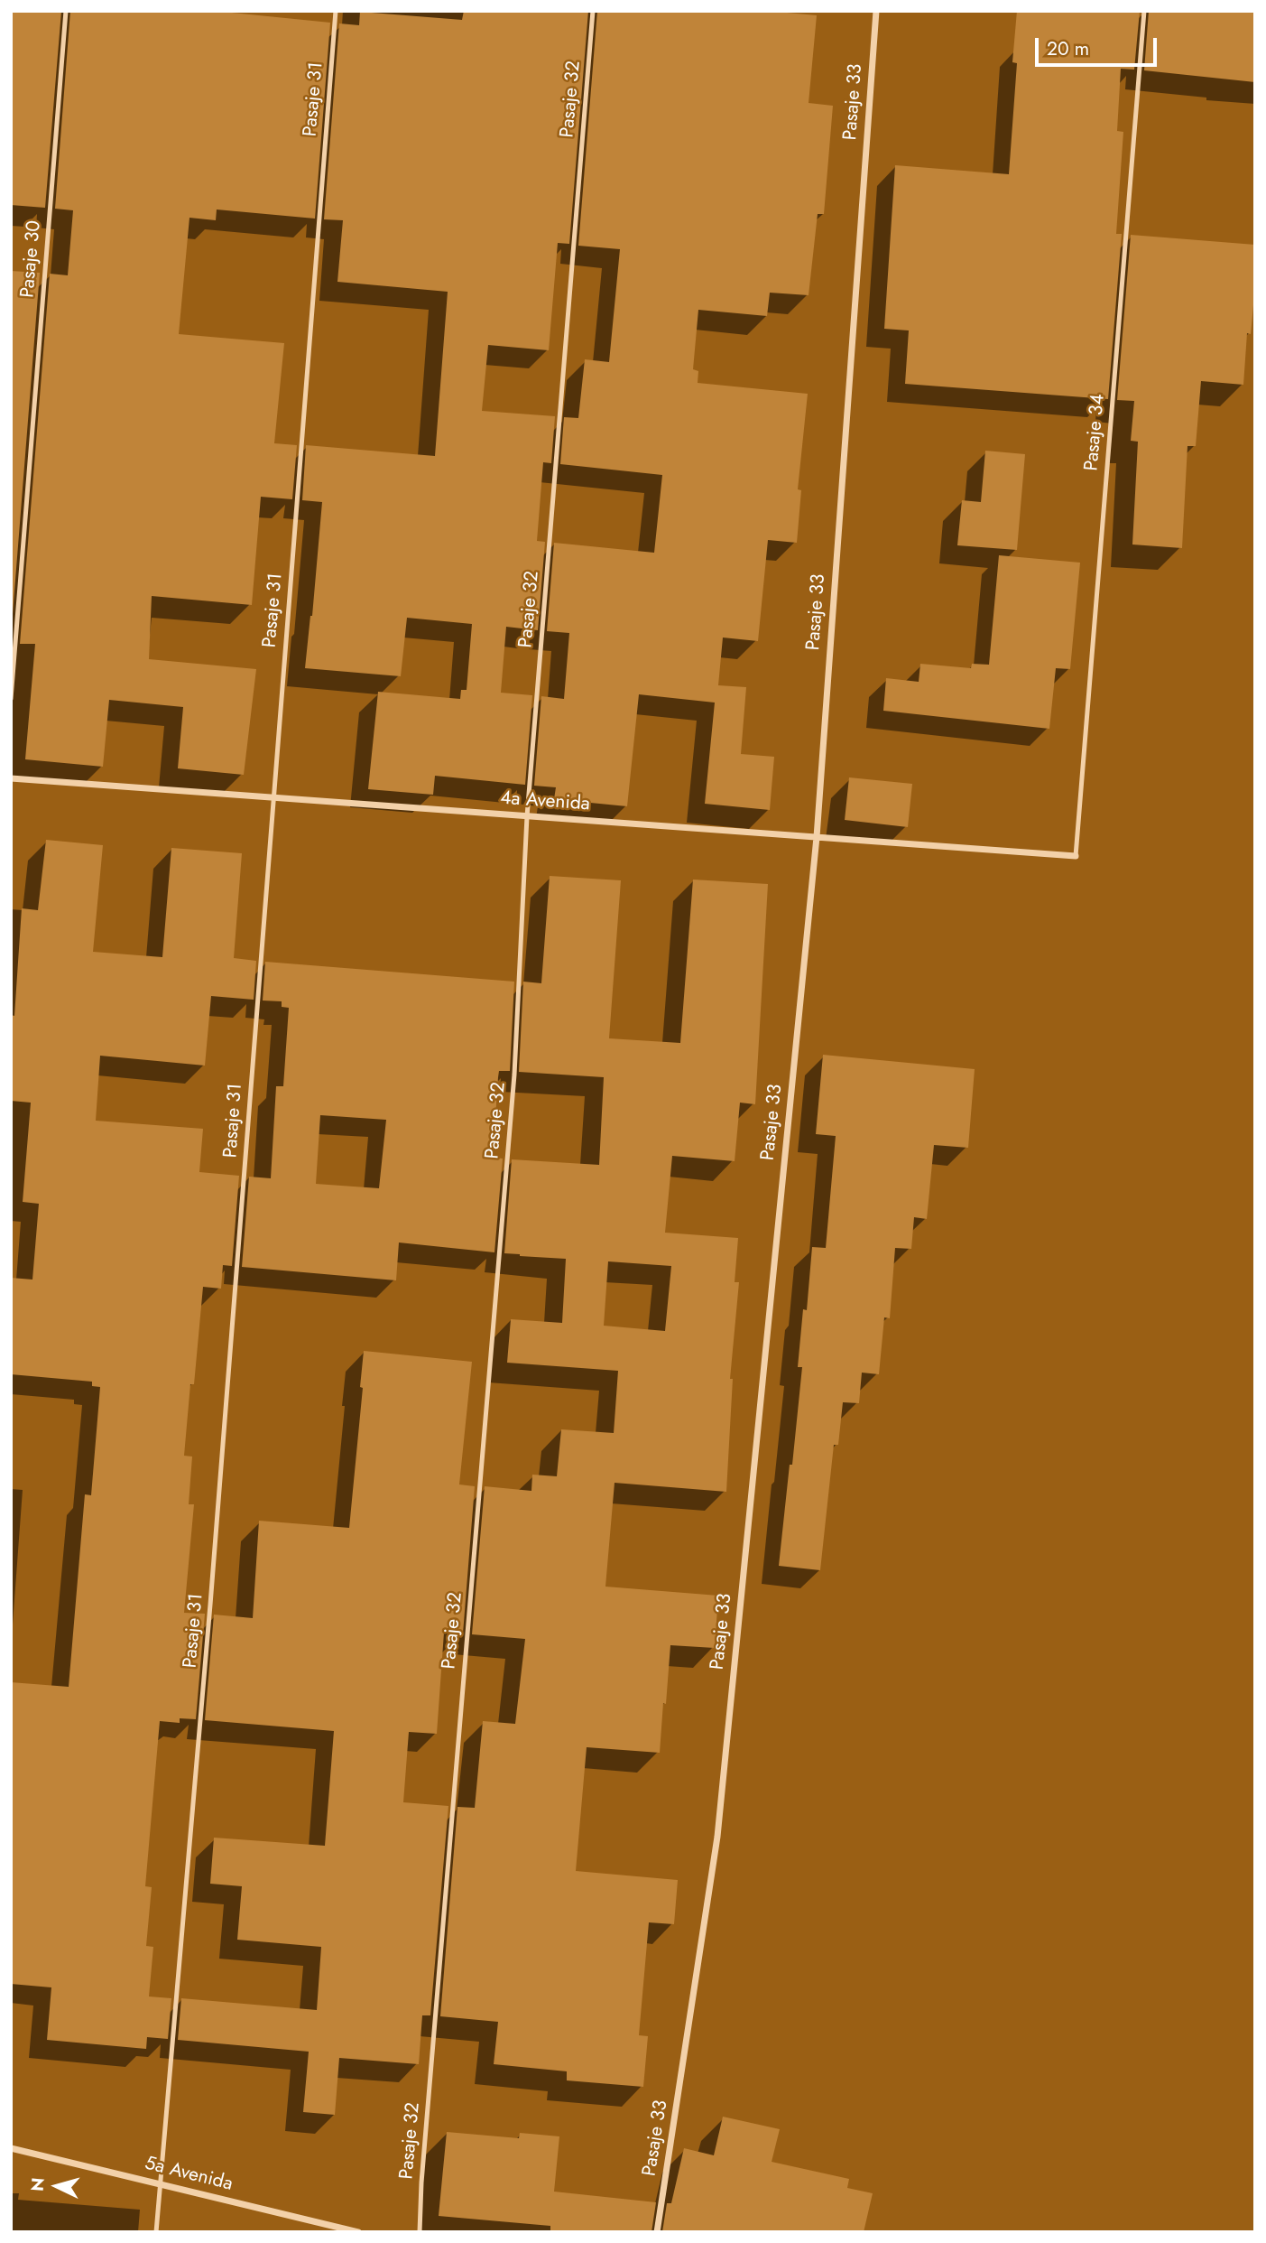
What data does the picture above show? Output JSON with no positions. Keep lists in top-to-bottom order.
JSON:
{
  "streets": {
    "street": ["Pasaje 33", "4a Avenida", "5a Avenida"],
    "lane": [
      "Pasaje 31",
      "Pasaje 32",
      "Pasaje 30",
      "Pasaje 34"
    ]
  },
  "crossings": [
    ["Pasaje 31", "4a Avenida"],
    ["Pasaje 31", "5a Avenida"],
    ["Pasaje 32", "4a Avenida"],
    ["Pasaje 33", "4a Avenida"],
    ["Pasaje 34", "4a Avenida"]
  ],
  "scale_bar": "20 m",
  "north": "left"
}
